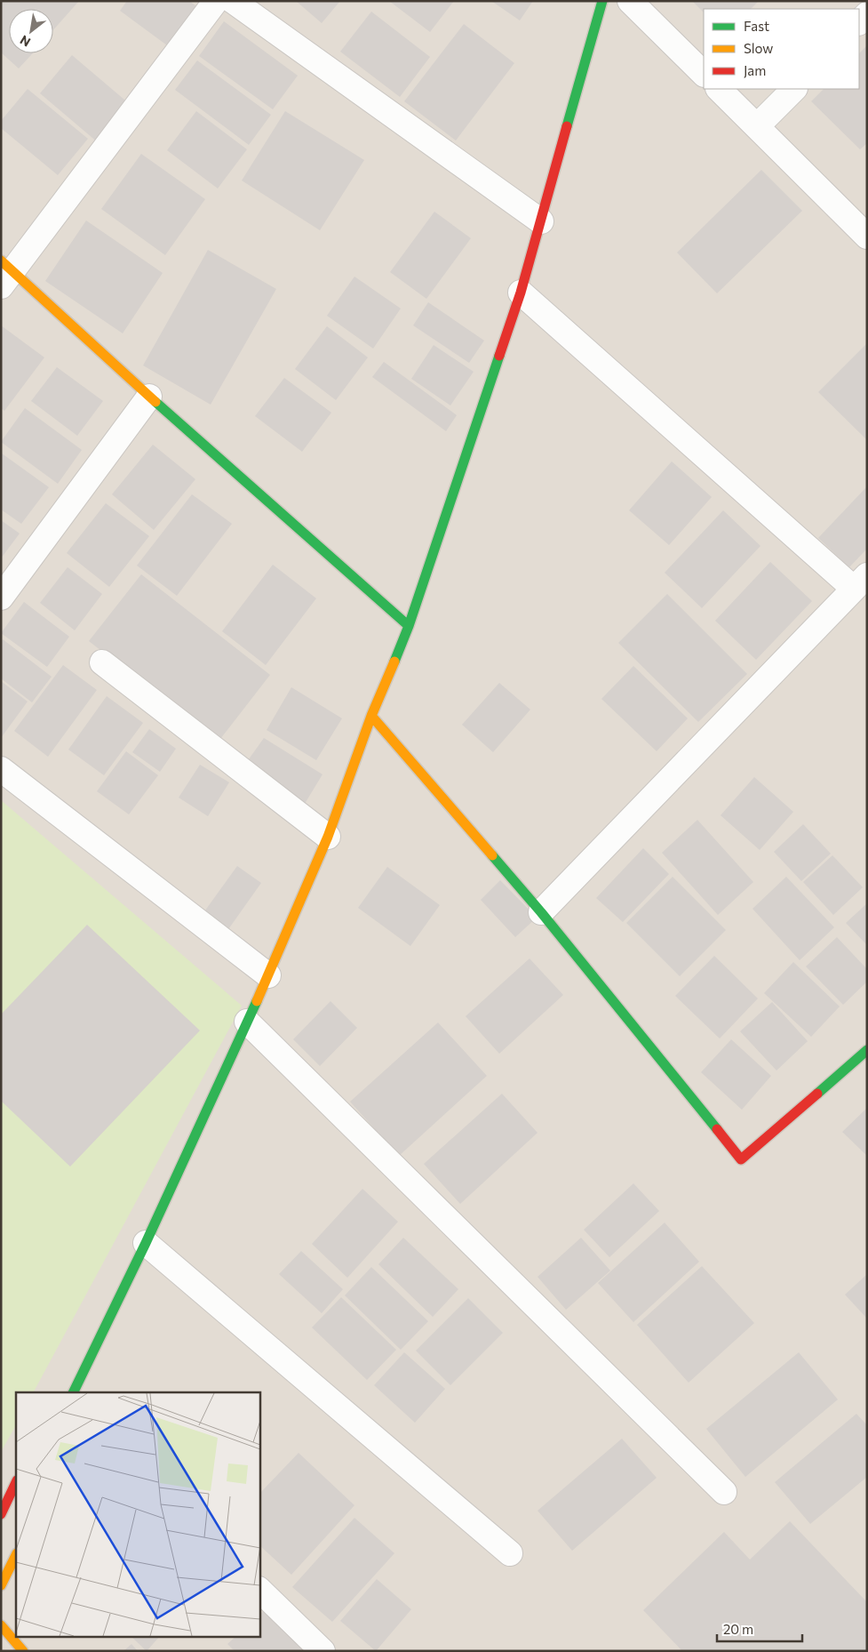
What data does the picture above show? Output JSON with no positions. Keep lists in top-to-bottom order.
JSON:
{
  "legend": ["Fast", "Slow", "Jam"],
  "scale_bar": "20 m",
  "north": "bottom left"
}
